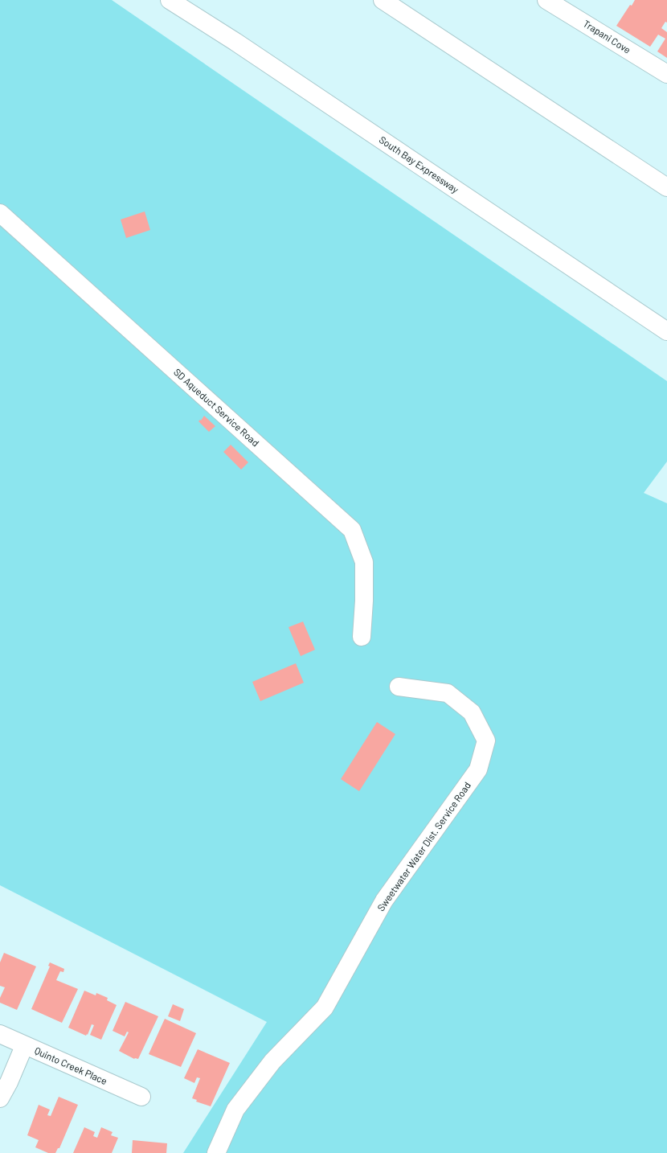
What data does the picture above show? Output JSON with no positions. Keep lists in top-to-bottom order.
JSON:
{
  "streets": {
    "main road": [
      "Trapani Cove",
      "South Bay Expressway",
      "SD Aqueduct Service Road",
      "Sweetwater Water Dist. Service Road",
      "Quinto Creek Place"
    ]
  }
}
